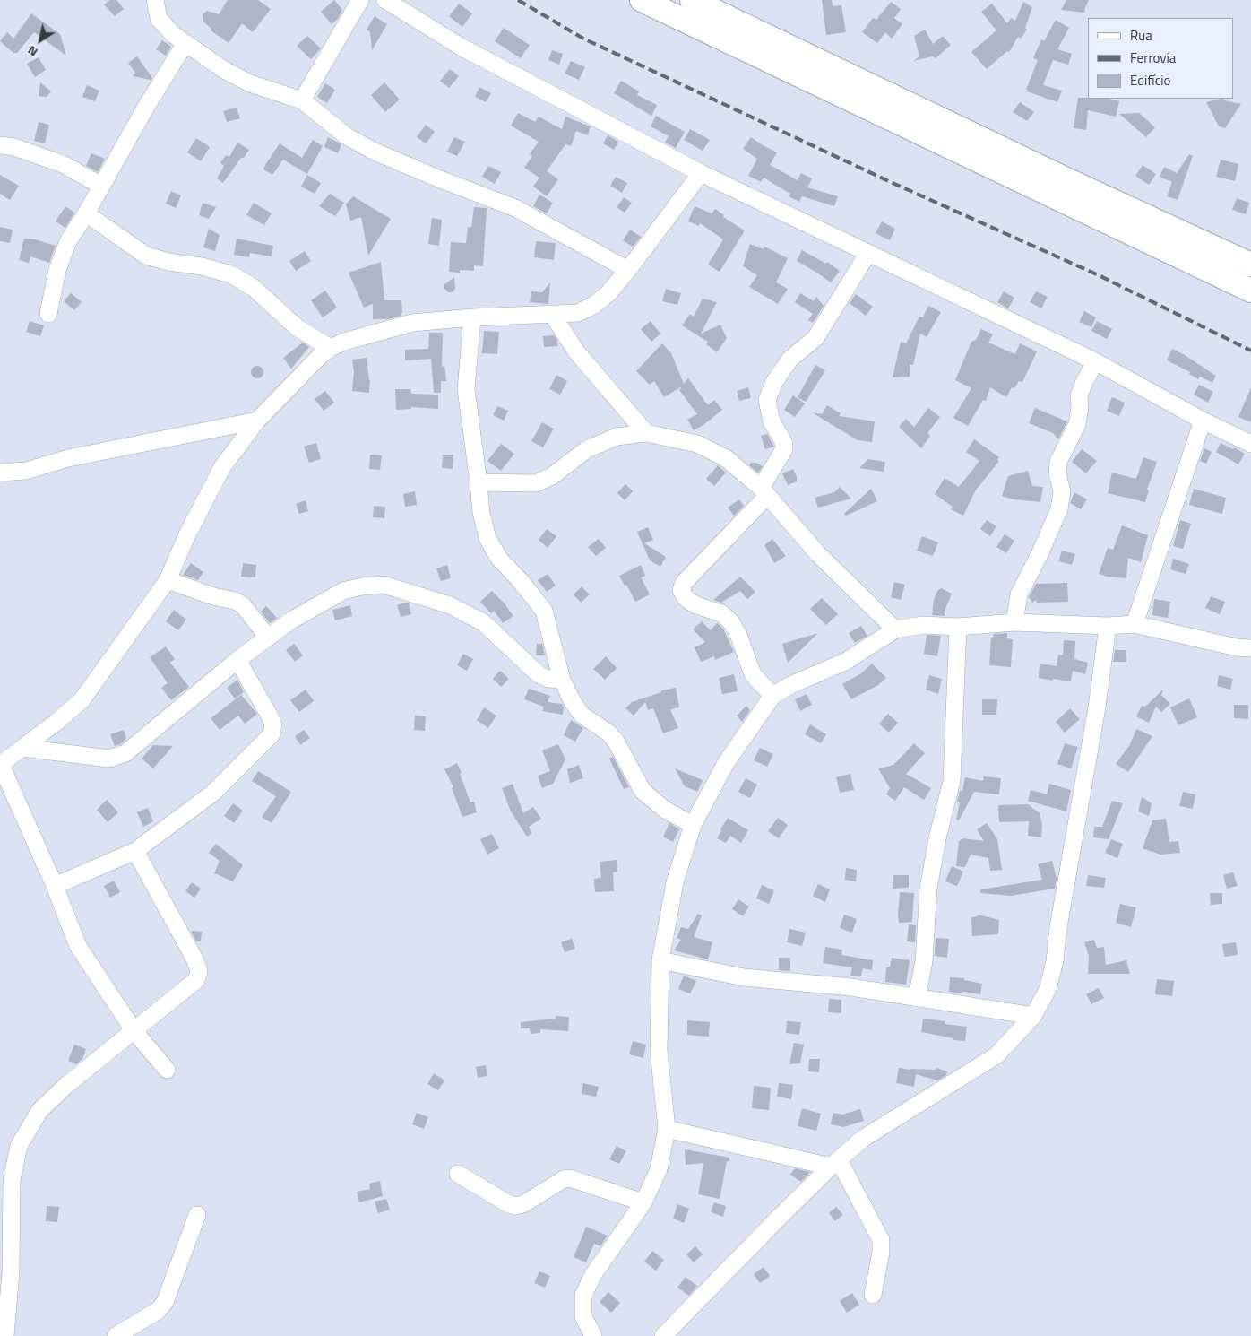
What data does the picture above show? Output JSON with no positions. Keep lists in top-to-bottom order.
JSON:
{
  "legend": ["Rua", "Ferrovia", "Edifício"],
  "north": "bottom left"
}
